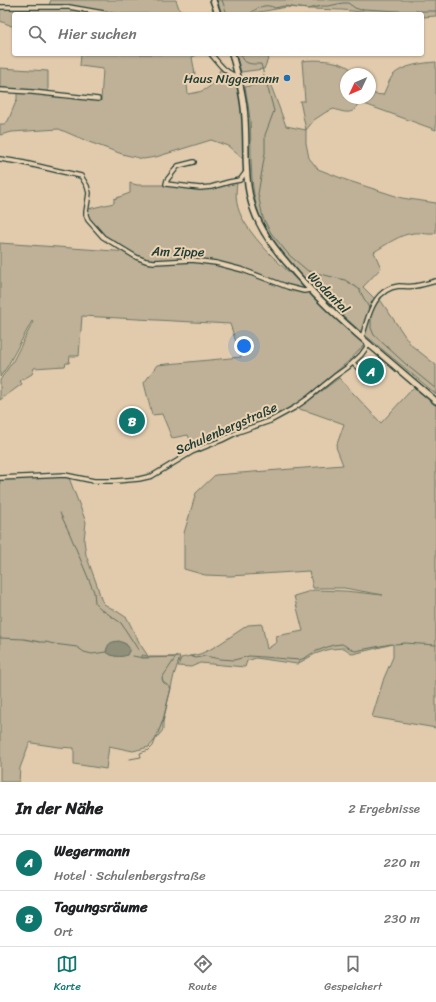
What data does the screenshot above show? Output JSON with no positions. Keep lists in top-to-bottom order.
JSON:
{
  "streets": {
    "main road": ["Wodantal"],
    "street": ["Am Zippe", "Schulenbergstraße"]
  },
  "crossings": [
    ["Am Zippe", "Wodantal"],
    ["Wodantal", "Schulenbergstraße"]
  ],
  "places": ["Haus Niggemann"],
  "north": "bottom left",
  "page": {
    "search": "Hier suchen",
    "pins": ["A", "B"],
    "heading": ["In der Nähe", "2 Ergebnisse"],
    "list": [
      {
        "mark": "A",
        "name": "Wegermann",
        "note": "Hotel · Schulenbergstraße",
        "value": "220 m"
      },
      {
        "mark": "B",
        "name": "Tagungsräume",
        "note": "Ort",
        "value": "230 m"
      }
    ],
    "nav": ["Karte", "Route", "Gespeichert"]
  }
}
